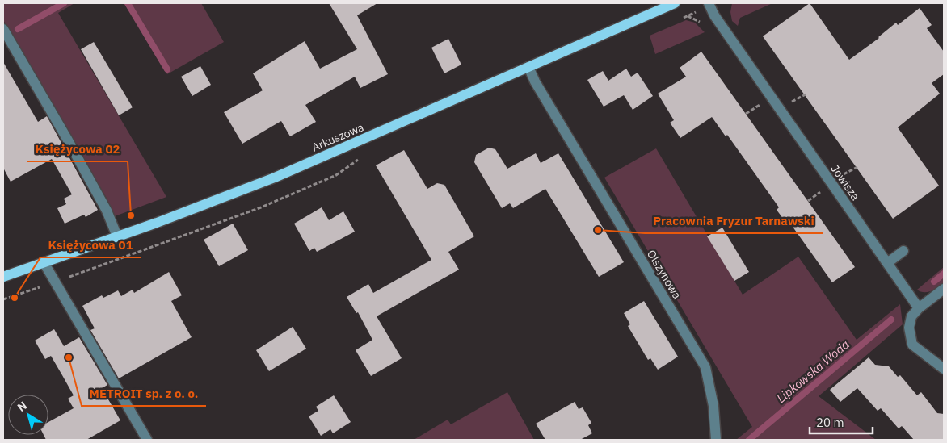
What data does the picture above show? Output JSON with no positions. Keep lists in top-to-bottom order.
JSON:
{
  "streets": {
    "main road": ["Arkuszowa"],
    "street": ["Jowisza", "Olszynowa"]
  },
  "crossings": [
    ["Arkuszowa", "Olszynowa"]
  ],
  "water": ["Lipkowska Woda"],
  "places": [
    "Księżycowa 02",
    "Pracownia Fryzur Tarnawski",
    "Księżycowa 01",
    "METROIT sp. z o. o."
  ],
  "scale_bar": "20 m",
  "north": "top left"
}
